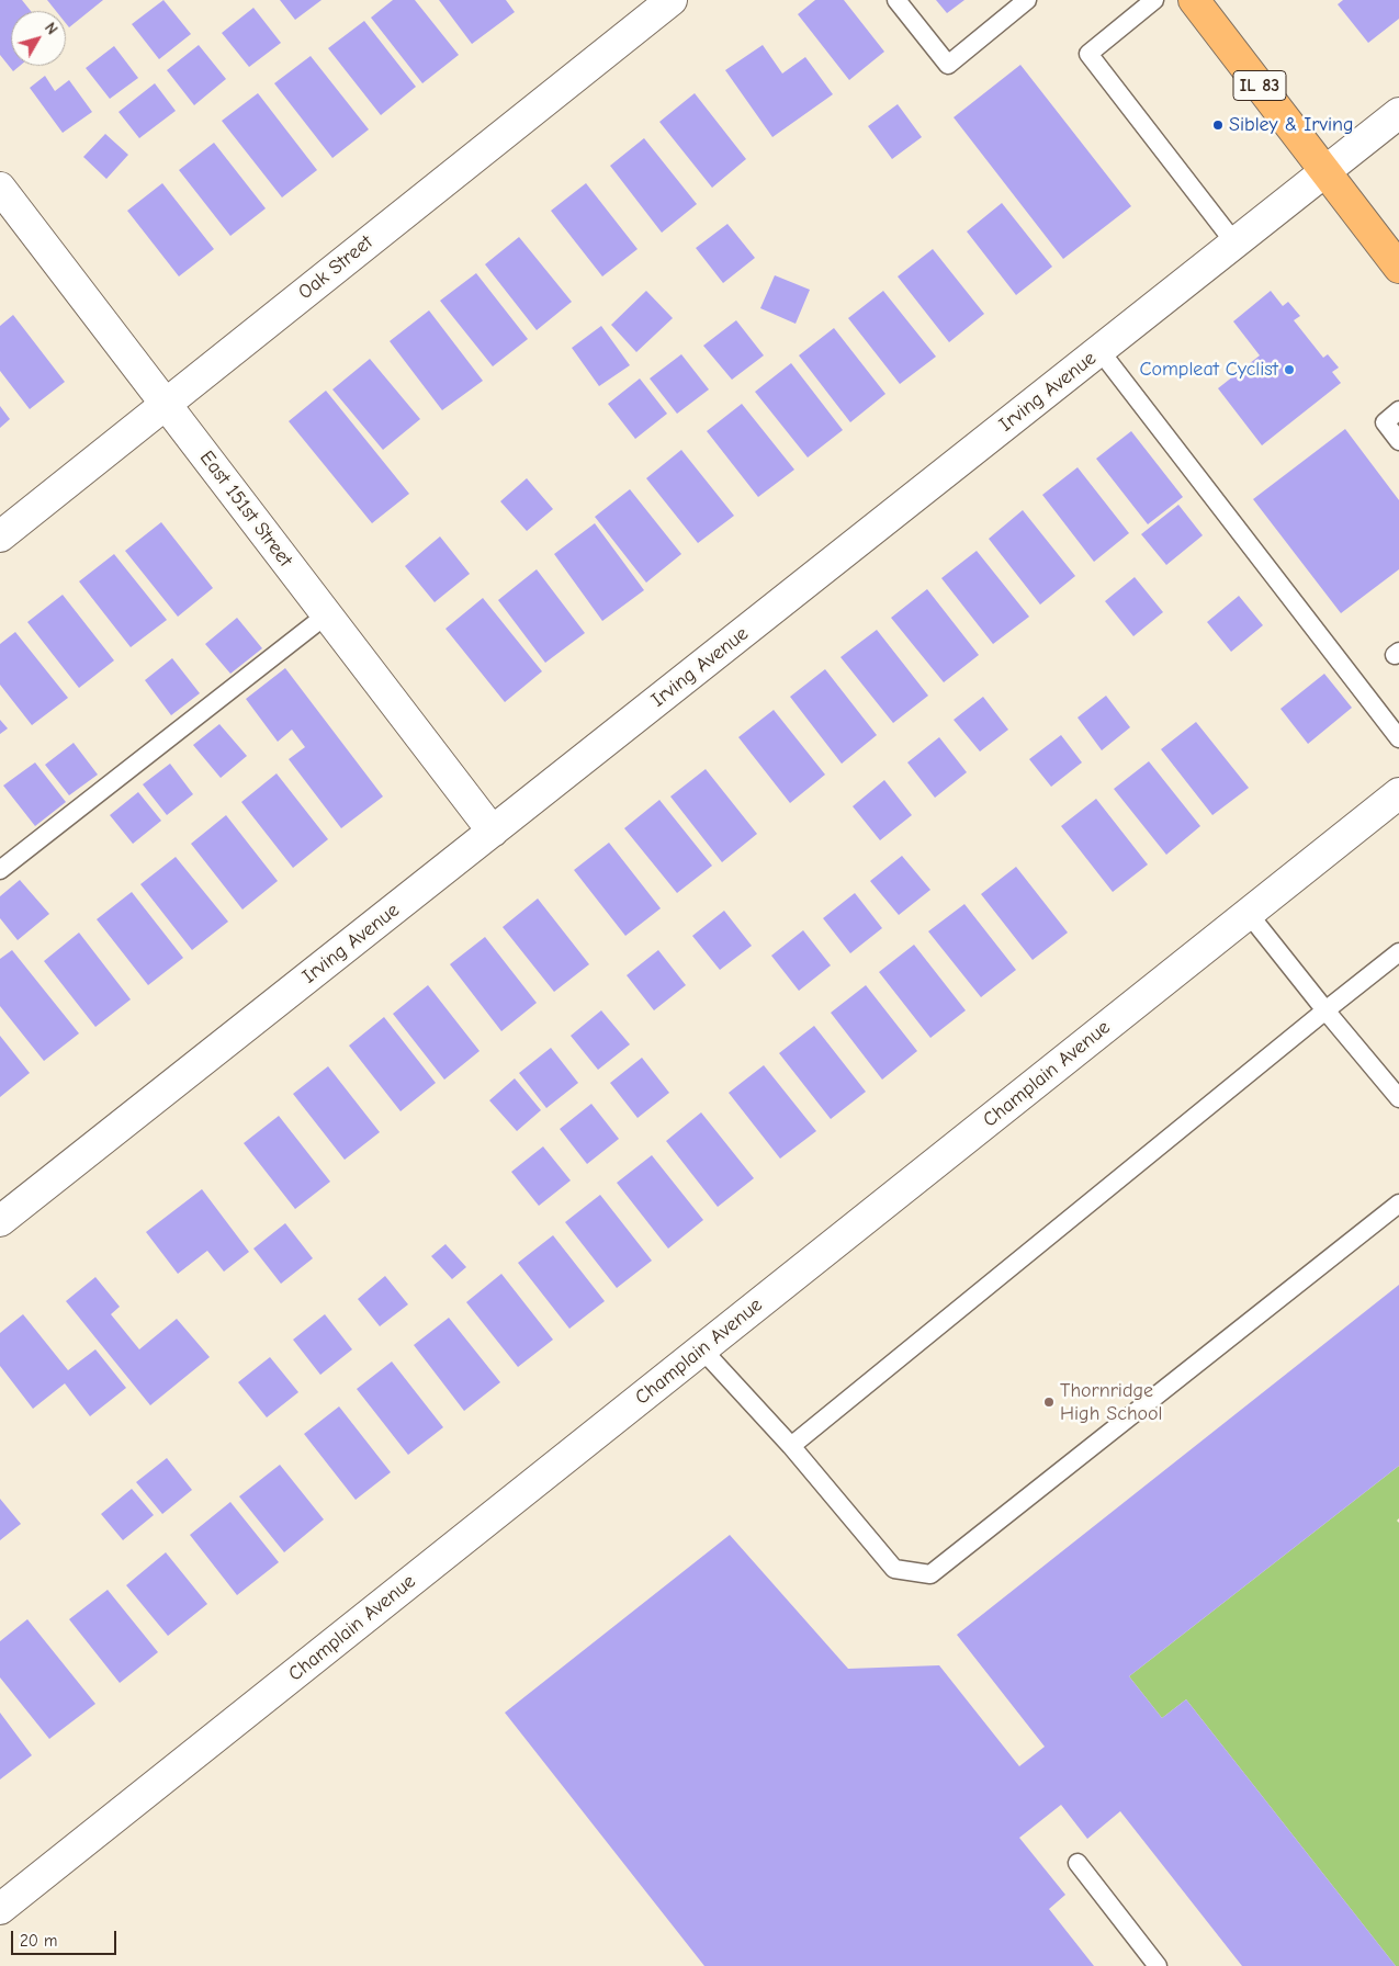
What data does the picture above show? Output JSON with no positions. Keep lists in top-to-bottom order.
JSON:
{
  "streets": {
    "main road": ["IL 83"],
    "street": [
      "Oak Street",
      "Irving Avenue",
      "East 151st Street",
      "Champlain Avenue"
    ]
  },
  "crossings": [
    ["IL 83", "Irving Avenue"],
    ["Oak Street", "East 151st Street"],
    ["Irving Avenue", "East 151st Street"]
  ],
  "places": ["Sibley & Irving", "Compleat Cyclist", "Thornridge High School"],
  "scale_bar": "20 m",
  "north": "top right"
}
